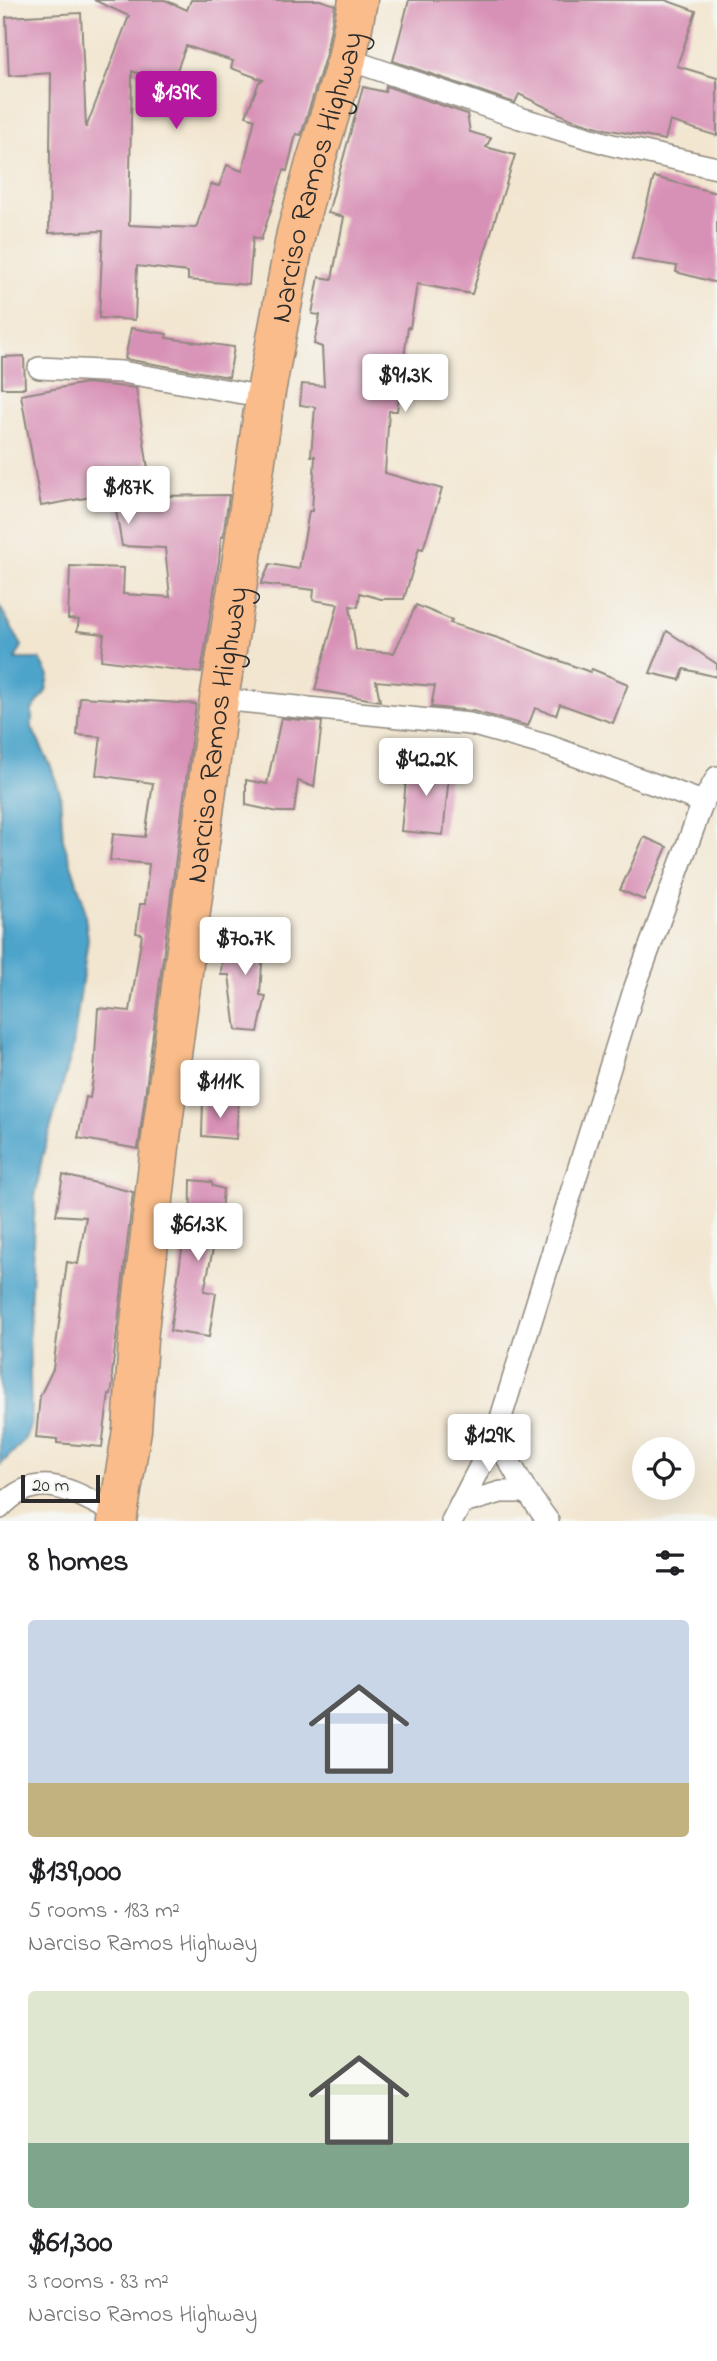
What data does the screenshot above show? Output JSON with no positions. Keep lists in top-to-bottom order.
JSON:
{
  "streets": {
    "highway": ["Narciso Ramos Highway"]
  },
  "scale_bar": "20 m",
  "page": {
    "price": [
      "$139K",
      "$91.3K",
      "$187K",
      "$42.2K",
      "$70.7K",
      "$111K",
      "$61.3K",
      "$129K"
    ],
    "scale": "20 m",
    "heading": "8 homes",
    "list": [
      {
        "name": "$139,000",
        "note": "5 rooms · 183 m² · Narciso Ramos Highway"
      },
      {
        "name": "$61,300",
        "note": "3 rooms · 83 m² · Narciso Ramos Highway"
      }
    ]
  }
}
